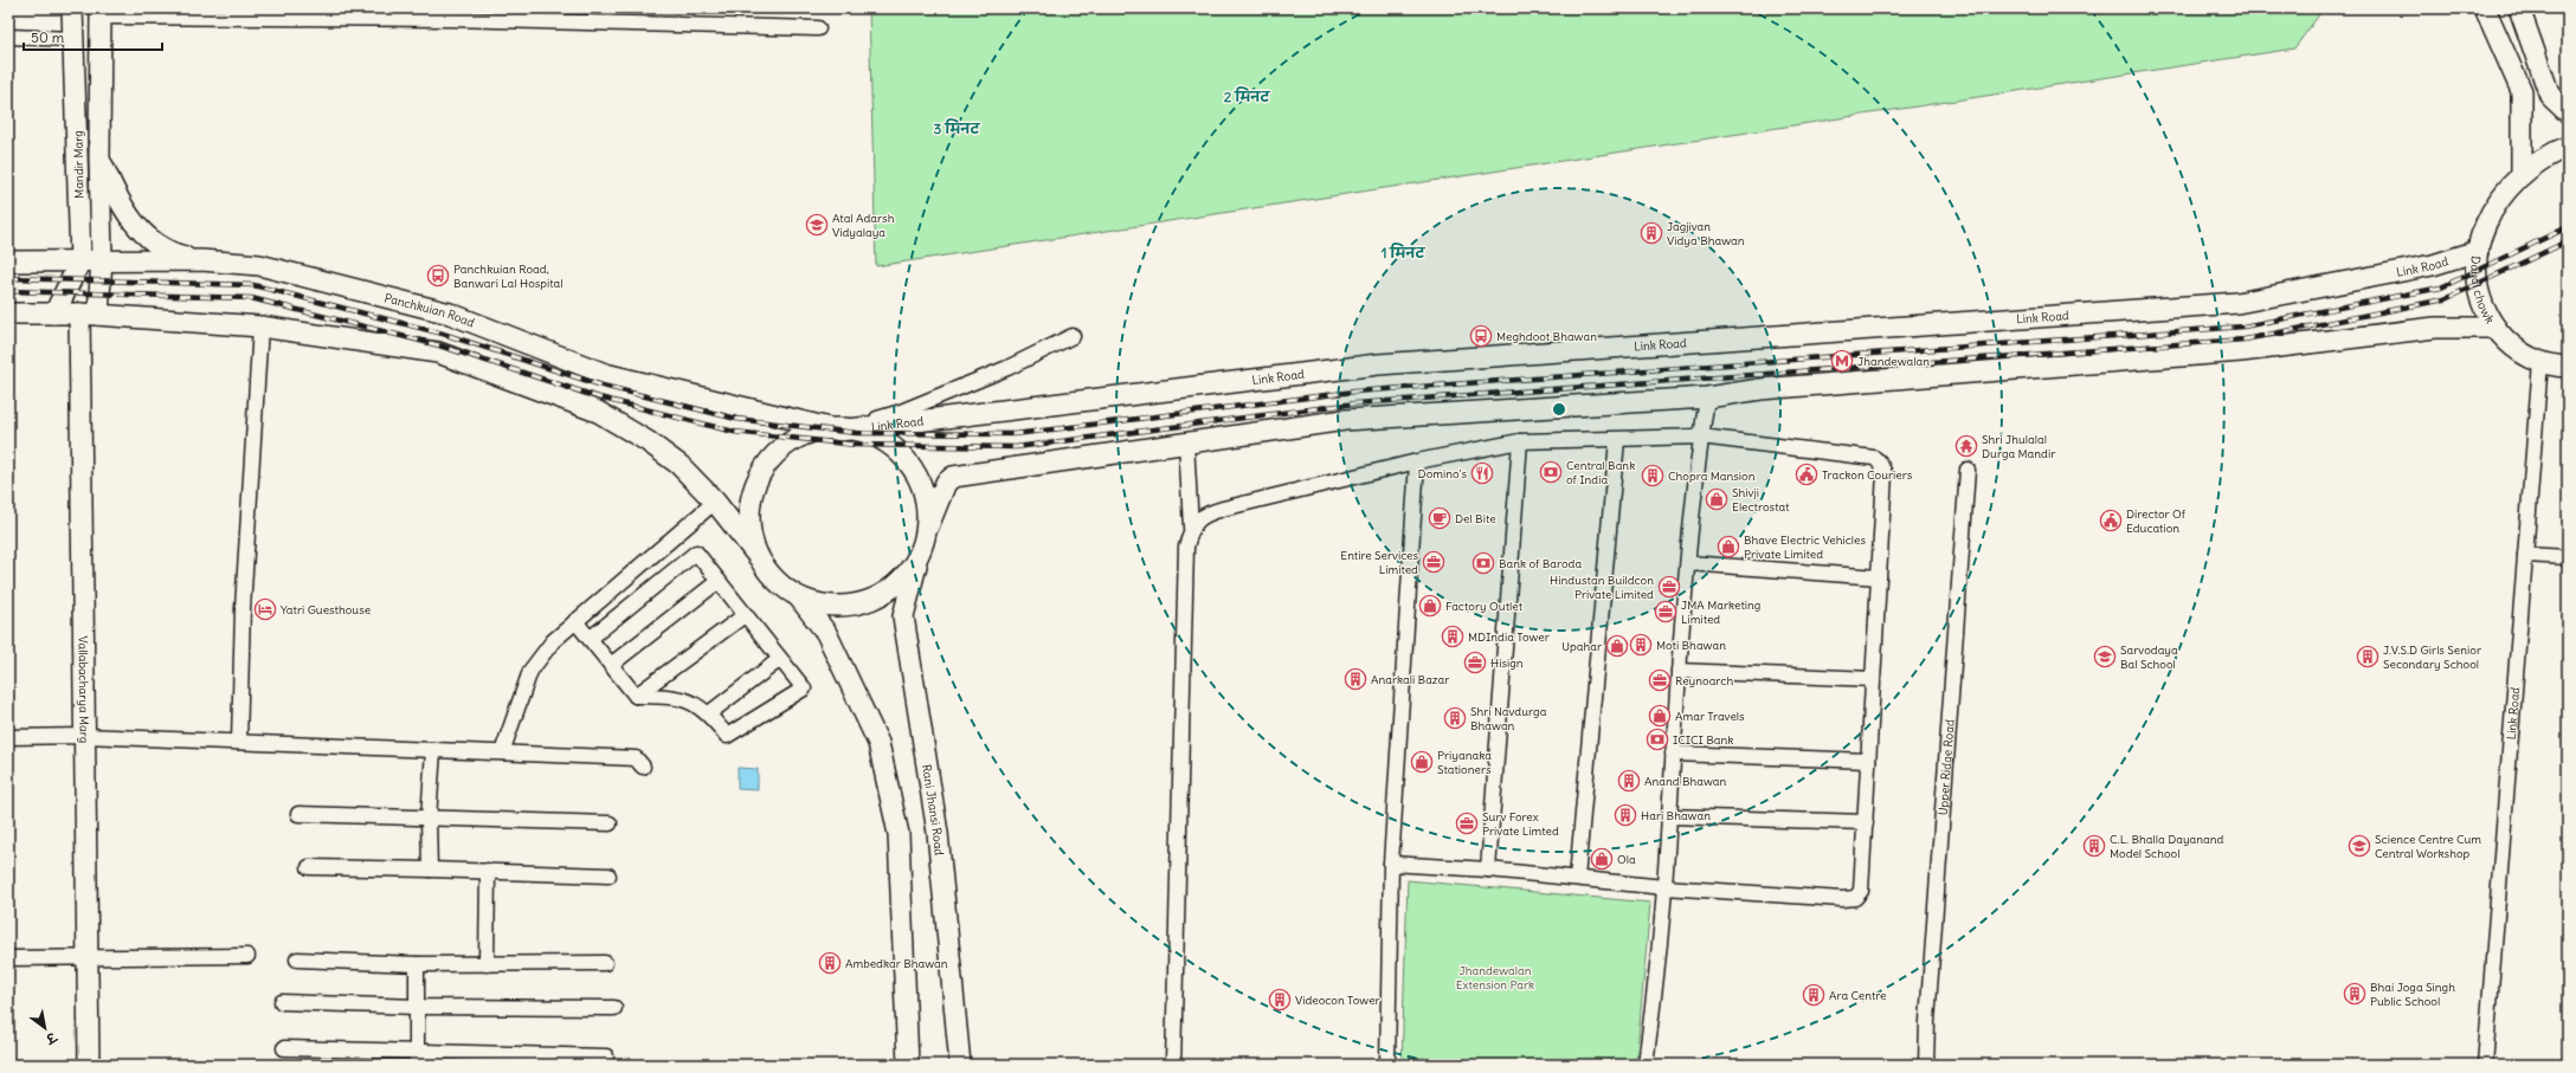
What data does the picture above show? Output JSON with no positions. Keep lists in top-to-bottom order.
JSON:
{
  "streets": {
    "main road": [
      "Mandir Marg",
      "Link Road",
      "Dayal chowk",
      "Panchkuian Road",
      "Vallabacharya Marg",
      "Rani Jhansi Road"
    ],
    "street": ["Upper Ridge Road"]
  },
  "crossings": [
    ["Mandir Marg", "Panchkuian Road"],
    ["Mandir Marg", "Vallabacharya Marg"],
    ["Link Road", "Dayal chowk"],
    ["Link Road", "Panchkuian Road"]
  ],
  "parks": ["Jhandewalan Extension Park"],
  "places": {
    "school or university": ["Atal Adarsh Vidyalaya", "Sarvodaya Bal School", "Science Centre Cum Central Workshop"],
    "building": [
      "Jagjivan Vidya Bhawan",
      "Chopra Mansion",
      "MDIndia Tower",
      "Moti Bhawan",
      "J.V.S.D Girls Senior Secondary School",
      "Anarkali Bazar",
      "Shri Navdurga Bhawan",
      "Anand Bhawan",
      "Hari Bhawan",
      "C.L. Bhalla Dayanand Model School",
      "Ambedkar Bhawan",
      "Bhai Joga Singh Public School",
      "Ara Centre",
      "Videocon Tower"
    ],
    "bus stop": ["Panchkuian Road, Banwari Lal Hospital", "Meghdoot Bhawan"],
    "metro station": ["Jhandewalan"],
    "temple": ["Shri Jhulalal Durga Mandir"],
    "bank": ["Central Bank of India", "Bank of Baroda", "ICICI Bank"],
    "restaurant": ["Domino's"],
    "public building": ["Trackon Couriers", "Director Of Education"],
    "shop": [
      "Shivji Electrostat",
      "Bhave Electric Vehicles Private Limited",
      "Factory Outlet",
      "Upahar",
      "Amar Travels",
      "Priyanaka Stationers",
      "Ola"
    ],
    "cafe": ["Del Bite"],
    "office": [
      "Entire Services Limited",
      "Hindustan Buildcon Private Limited",
      "JMA Marketing Limited",
      "Hisign",
      "Reynoarch",
      "Surv Forex Private Limted"
    ],
    "hotel": ["Yatri Guesthouse"]
  },
  "scale_bar": "50 m",
  "north": "bottom right",
  "rings": ["2 मिनट", "3 मिनट", "1 मिनट"]
}
